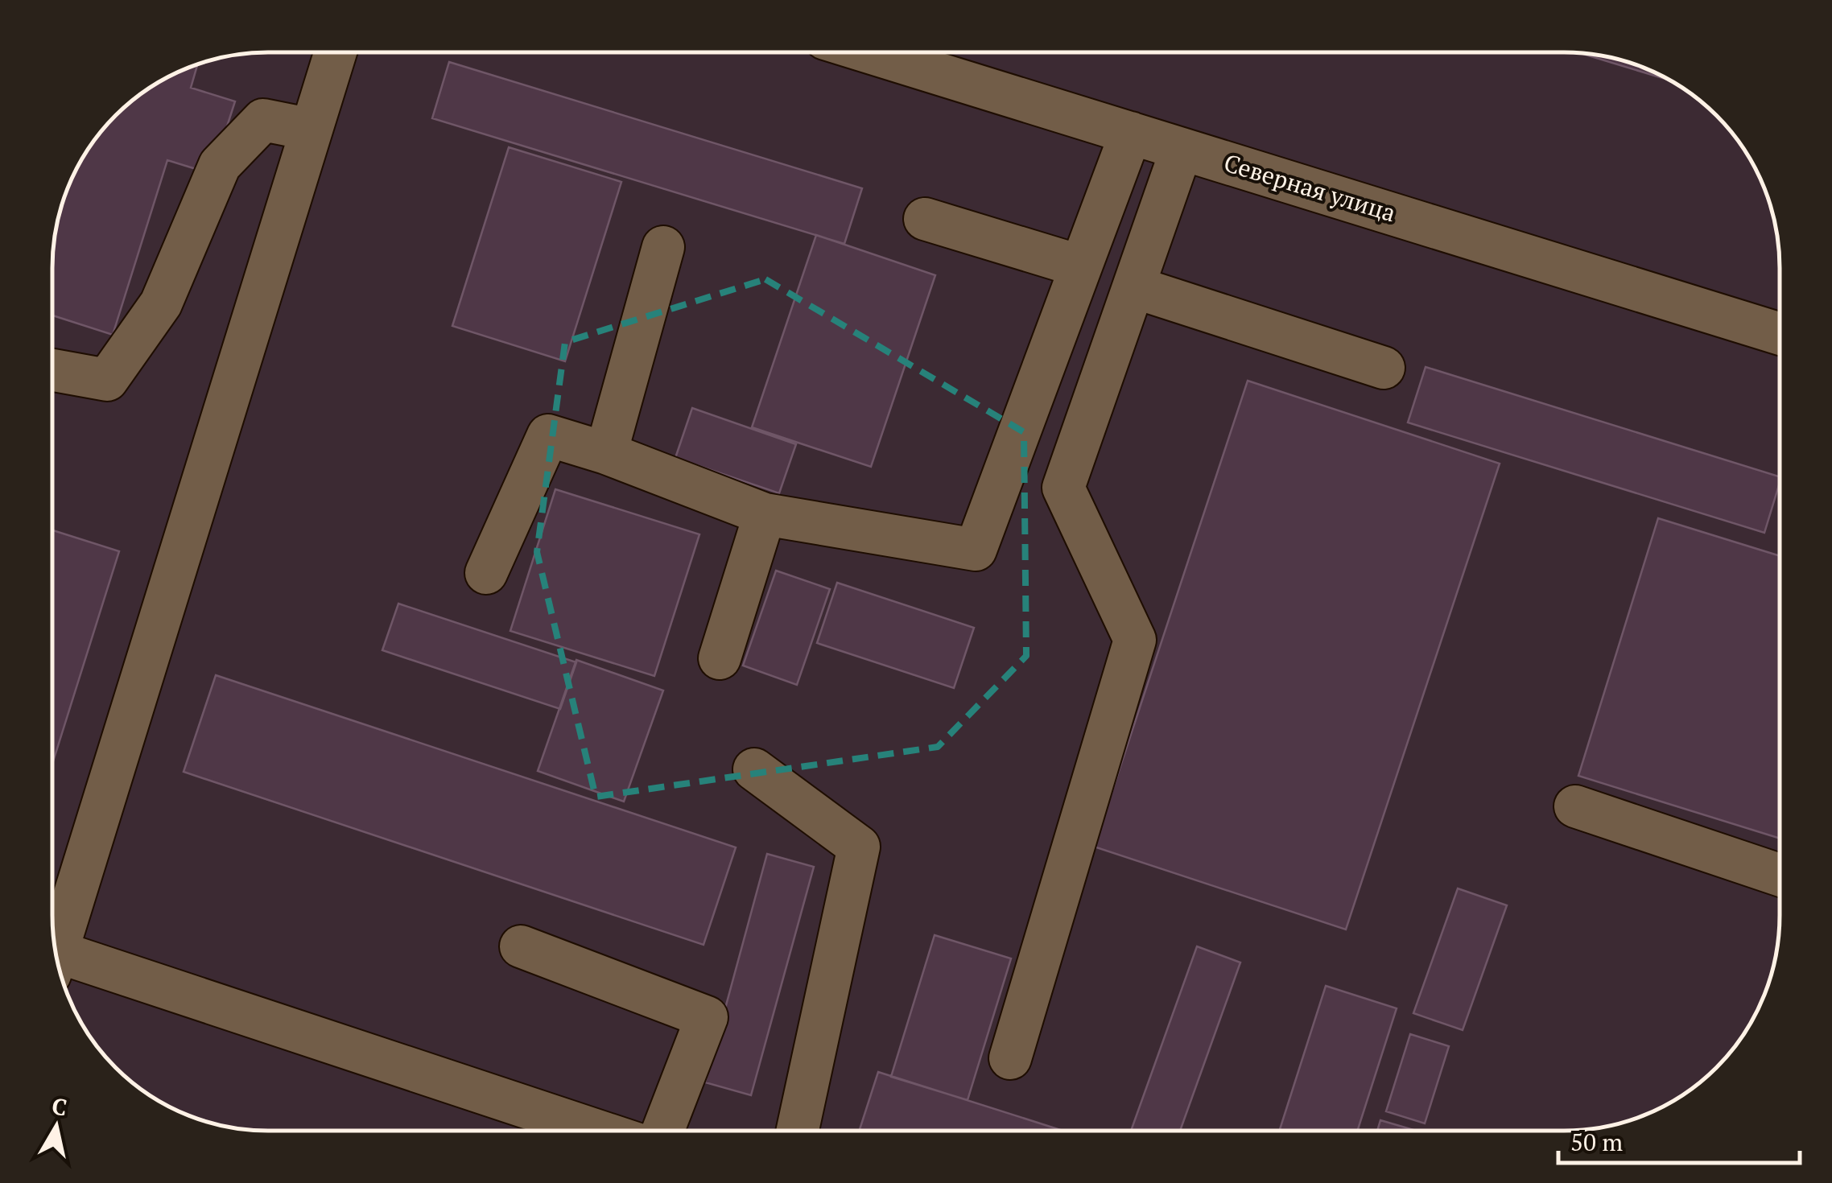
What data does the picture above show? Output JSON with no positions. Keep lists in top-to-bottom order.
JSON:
{
  "streets": {
    "street": ["Северная улица"]
  },
  "scale_bar": "50 m",
  "north": "top"
}
